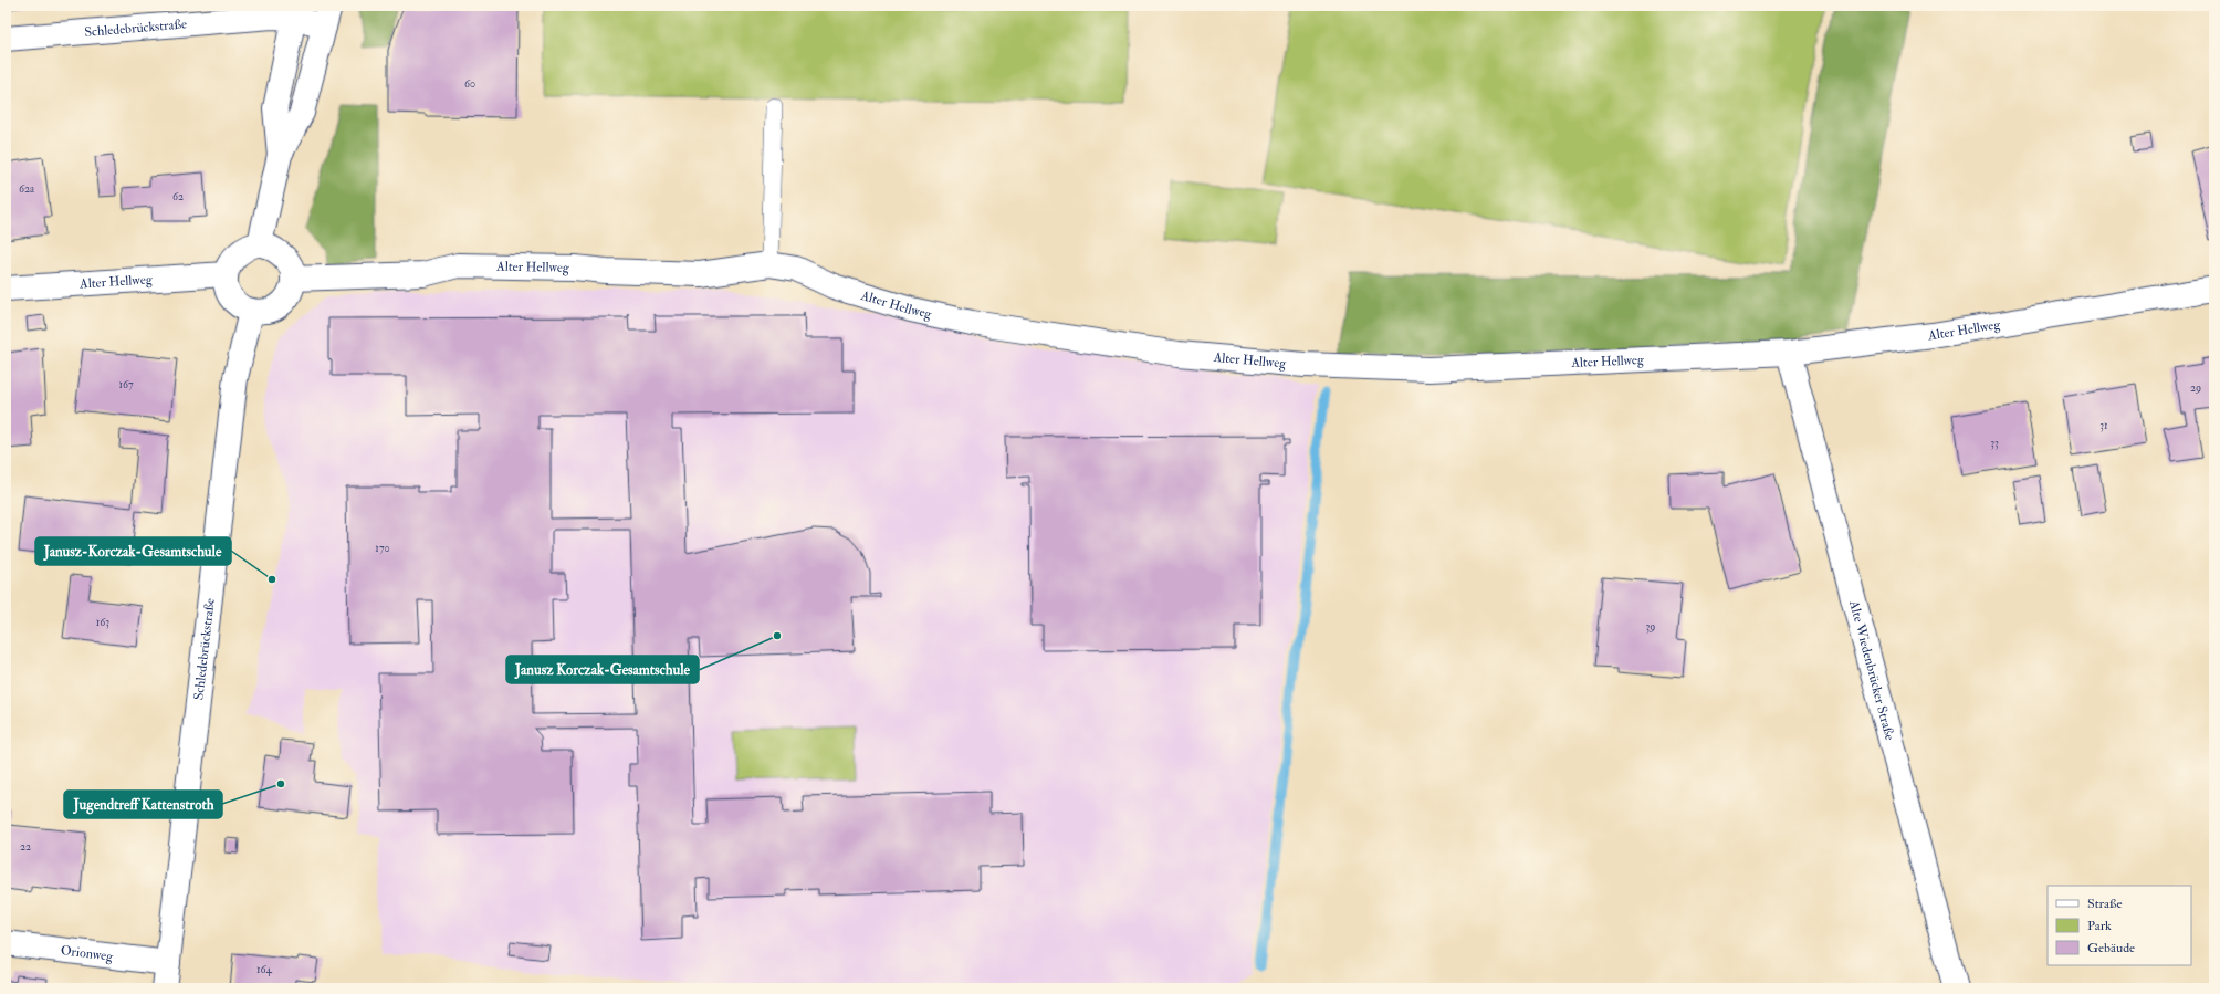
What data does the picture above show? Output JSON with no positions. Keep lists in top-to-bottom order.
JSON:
{
  "streets": {
    "street": [
      "Schledebrückstraße",
      "Alter Hellweg",
      "Alte Wiedenbrücker Straße",
      "Orionweg"
    ]
  },
  "crossings": [
    ["Schledebrückstraße", "Alter Hellweg"],
    ["Schledebrückstraße", "Orionweg"],
    ["Alter Hellweg", "Alte Wiedenbrücker Straße"]
  ],
  "places": ["Janusz-Korczak-Gesamtschule", "Janusz Korczak-Gesamtschule", "Jugendtreff Kattenstroth"],
  "house_numbers": [
    "60",
    "62a",
    "62",
    "167",
    "29",
    "31",
    "33",
    "170",
    "163",
    "39",
    "22",
    "164"
  ],
  "legend": ["Straße", "Park", "Gebäude"]
}
